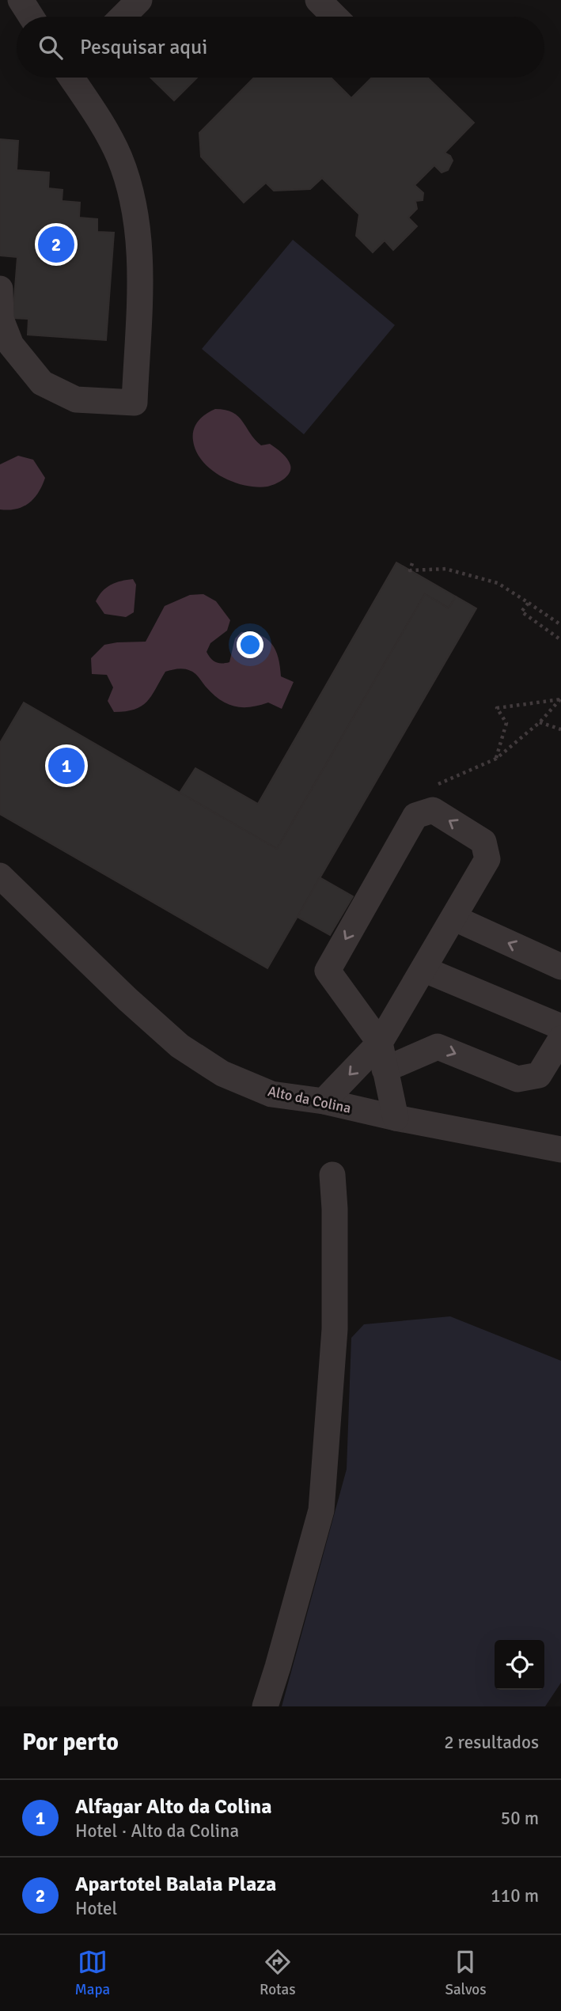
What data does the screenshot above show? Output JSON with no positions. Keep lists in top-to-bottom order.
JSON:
{
  "streets": {
    "street": ["Alto da Colina"]
  },
  "page": {
    "search": "Pesquisar aqui",
    "pins": ["2", "1"],
    "heading": ["Por perto", "2 resultados"],
    "list": [
      {
        "mark": "1",
        "name": "Alfagar Alto da Colina",
        "note": "Hotel · Alto da Colina",
        "value": "50 m"
      },
      {
        "mark": "2",
        "name": "Apartotel Balaia Plaza",
        "note": "Hotel",
        "value": "110 m"
      }
    ],
    "nav": ["Mapa", "Rotas", "Salvos"]
  }
}
